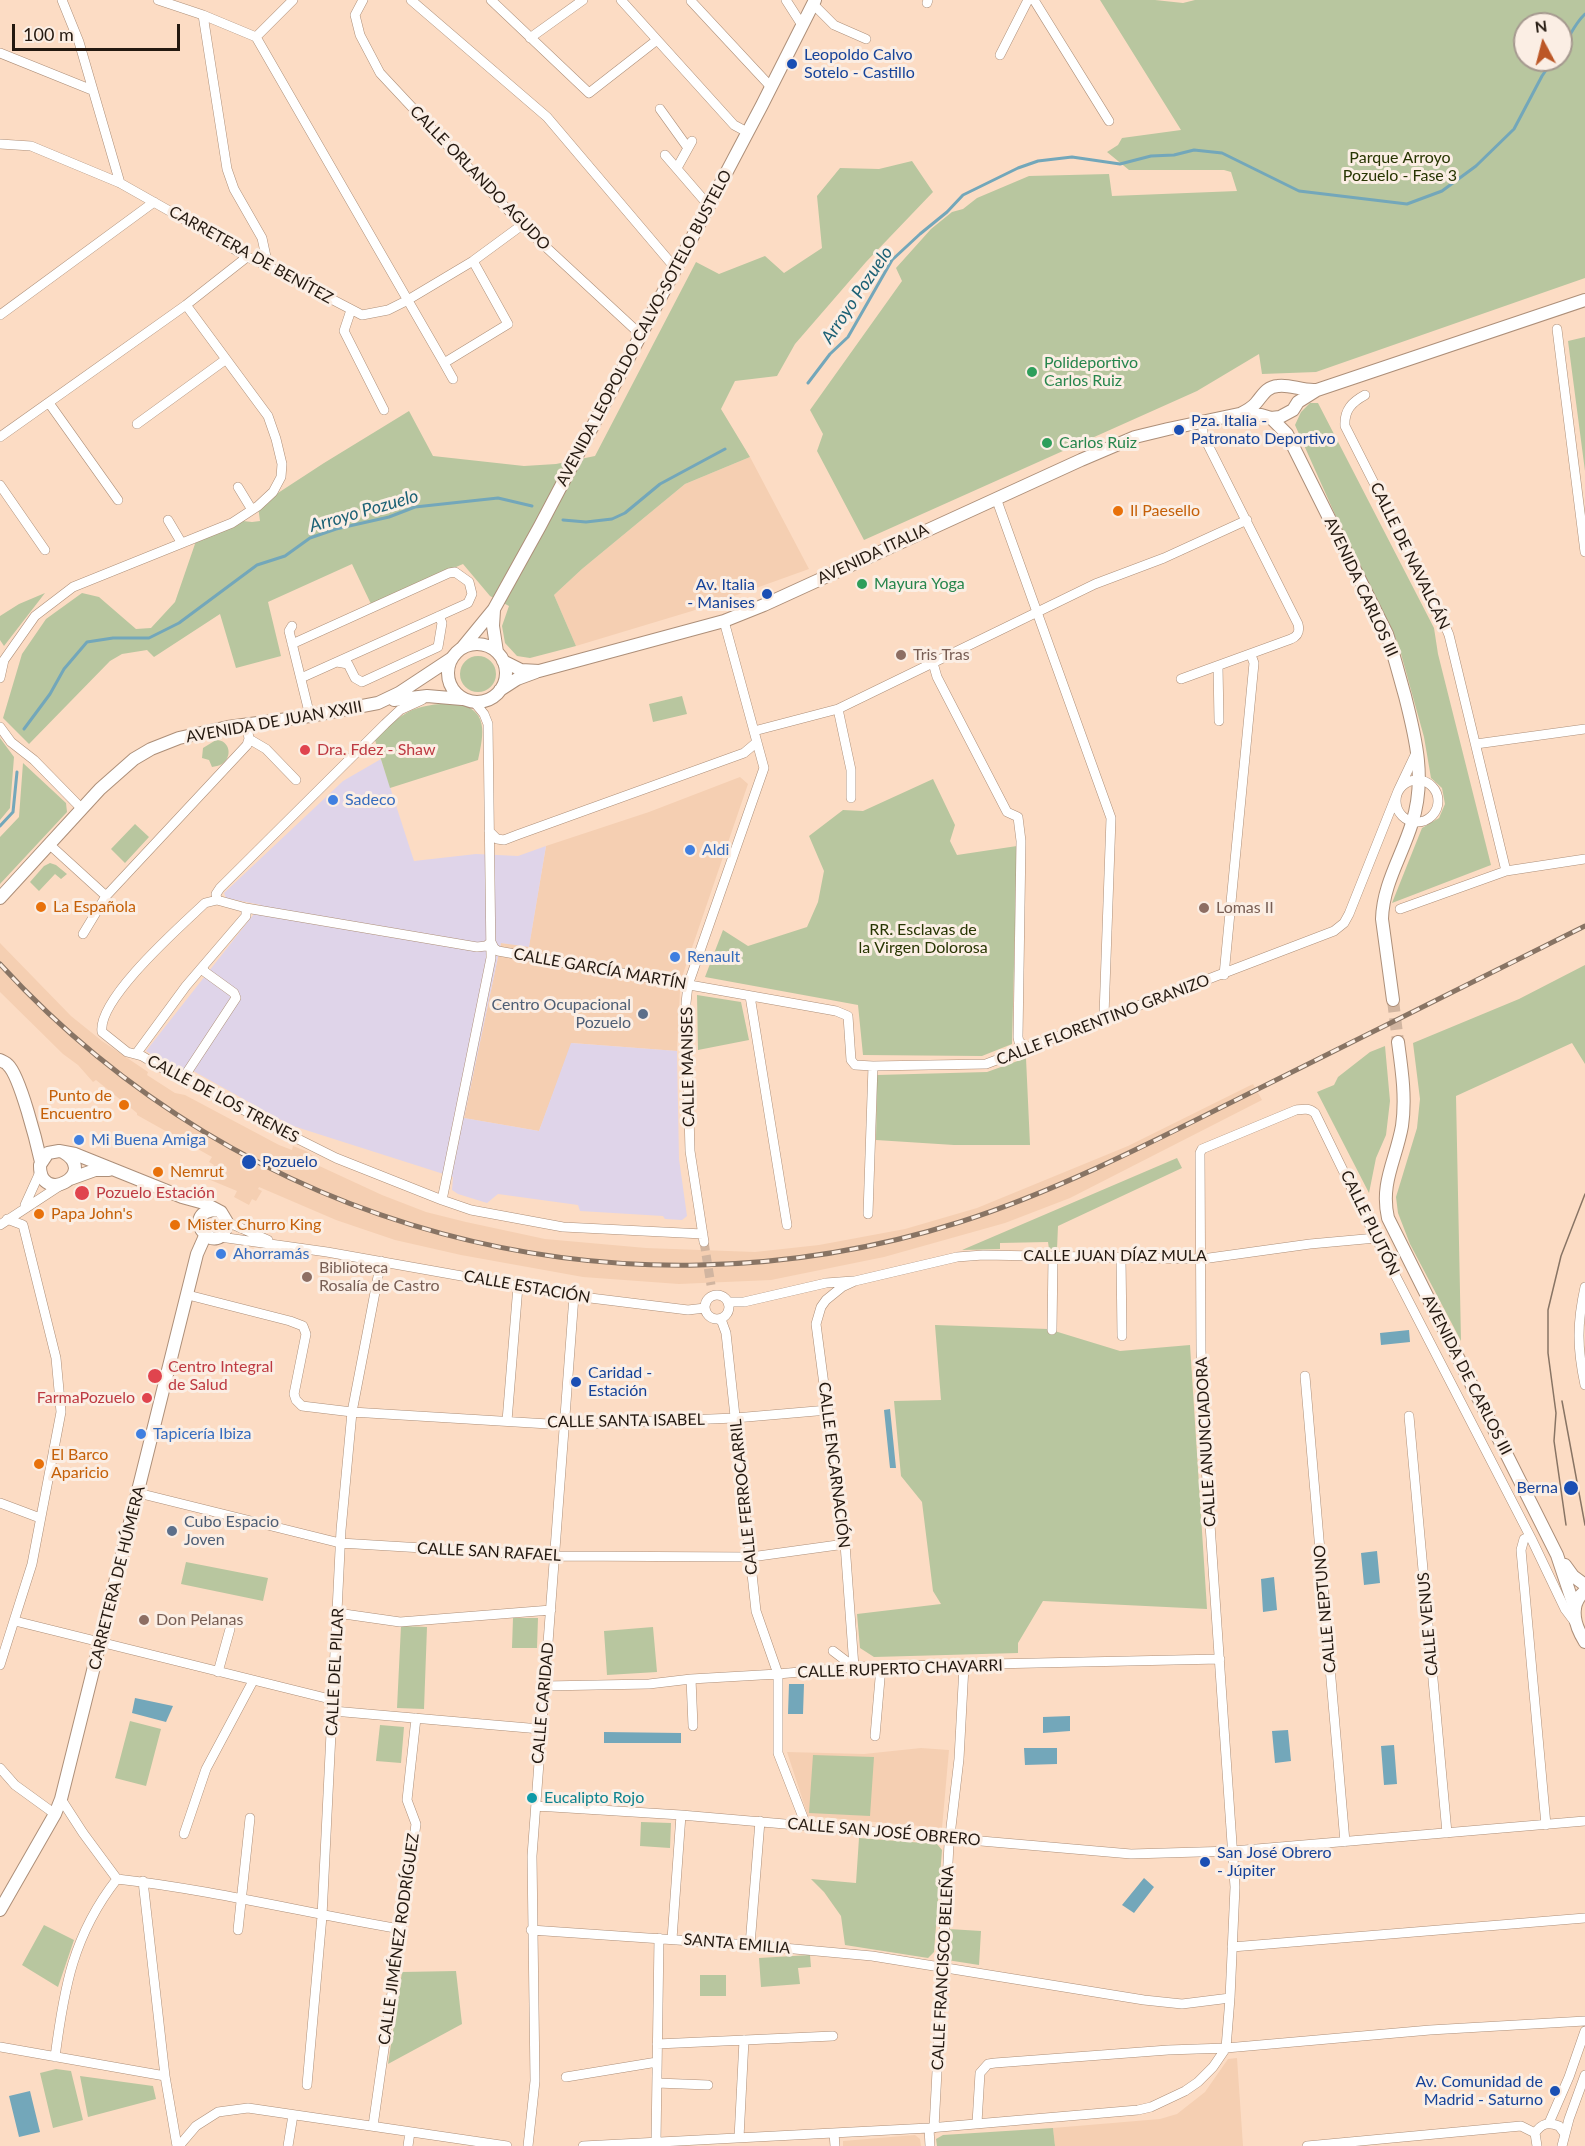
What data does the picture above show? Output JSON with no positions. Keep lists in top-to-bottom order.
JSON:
{
  "streets": {
    "main road": [
      "AVENIDA LEOPOLDO CALVO-SOTELO BUSTELO",
      "AVENIDA ITALIA",
      "AVENIDA CARLOS III",
      "AVENIDA DE JUAN XXIII",
      "AVENIDA DE CARLOS III",
      "CARRETERA DE HÚMERA"
    ],
    "street": [
      "CALLE ORLANDO AGUDO",
      "CARRETERA DE BENÍTEZ",
      "CALLE DE NAVALCÁN",
      "CALLE GARCÍA MARTÍN",
      "CALLE FLORENTINO GRANIZO",
      "CALLE MANISES",
      "CALLE DE LOS TRENES",
      "CALLE PLUTÓN",
      "CALLE JUAN DÍAZ MULA",
      "CALLE ESTACIÓN",
      "CALLE SANTA ISABEL",
      "CALLE ANUNCIADORA",
      "CALLE ENCARNACIÓN",
      "CALLE FERROCARRIL",
      "CALLE SAN RAFAEL",
      "CALLE NEPTUNO",
      "CALLE VENUS",
      "CALLE RUPERTO CHAVARRI",
      "CALLE DEL PILAR",
      "CALLE CARIDAD",
      "CALLE SAN JOSÉ OBRERO",
      "CALLE JIMÉNEZ RODRÍGUEZ",
      "SANTA EMILIA",
      "CALLE FRANCISCO BELEÑA"
    ]
  },
  "crossings": [
    ["CALLE ORLANDO AGUDO", "CARRETERA DE BENÍTEZ"],
    ["CALLE ORLANDO AGUDO", "AVENIDA LEOPOLDO CALVO-SOTELO BUSTELO"],
    ["AVENIDA LEOPOLDO CALVO-SOTELO BUSTELO", "AVENIDA ITALIA"],
    ["AVENIDA LEOPOLDO CALVO-SOTELO BUSTELO", "AVENIDA DE JUAN XXIII"],
    ["AVENIDA ITALIA", "AVENIDA DE JUAN XXIII"],
    ["AVENIDA ITALIA", "CALLE MANISES"],
    ["CALLE GARCÍA MARTÍN", "CALLE FLORENTINO GRANIZO"],
    ["CALLE GARCÍA MARTÍN", "CALLE MANISES"],
    ["CALLE GARCÍA MARTÍN", "CALLE DE LOS TRENES"],
    ["CALLE MANISES", "CALLE DE LOS TRENES"],
    ["CALLE PLUTÓN", "CALLE JUAN DÍAZ MULA"],
    ["CALLE PLUTÓN", "AVENIDA DE CARLOS III"],
    ["CALLE PLUTÓN", "CALLE ANUNCIADORA"],
    ["CALLE JUAN DÍAZ MULA", "CALLE ANUNCIADORA"],
    ["CALLE JUAN DÍAZ MULA", "CALLE ENCARNACIÓN"],
    ["CALLE ESTACIÓN", "CALLE FERROCARRIL"],
    ["CALLE ESTACIÓN", "CARRETERA DE HÚMERA"],
    ["CALLE ESTACIÓN", "CALLE DEL PILAR"],
    ["CALLE ESTACIÓN", "CALLE CARIDAD"],
    ["CALLE SANTA ISABEL", "CALLE ENCARNACIÓN"],
    ["CALLE SANTA ISABEL", "CALLE FERROCARRIL"],
    ["CALLE SANTA ISABEL", "CARRETERA DE HÚMERA"],
    ["CALLE SANTA ISABEL", "CALLE DEL PILAR"],
    ["CALLE SANTA ISABEL", "CALLE CARIDAD"],
    ["CALLE ANUNCIADORA", "CALLE RUPERTO CHAVARRI"],
    ["CALLE ANUNCIADORA", "CALLE SAN JOSÉ OBRERO"],
    ["CALLE ANUNCIADORA", "SANTA EMILIA"],
    ["CALLE ENCARNACIÓN", "CALLE SAN RAFAEL"],
    ["CALLE ENCARNACIÓN", "CALLE RUPERTO CHAVARRI"],
    ["CALLE FERROCARRIL", "CALLE SAN RAFAEL"],
    ["CALLE FERROCARRIL", "CALLE RUPERTO CHAVARRI"],
    ["CALLE FERROCARRIL", "CALLE SAN JOSÉ OBRERO"],
    ["CALLE SAN RAFAEL", "CARRETERA DE HÚMERA"],
    ["CALLE SAN RAFAEL", "CALLE DEL PILAR"],
    ["CALLE SAN RAFAEL", "CALLE CARIDAD"],
    ["CALLE NEPTUNO", "CALLE SAN JOSÉ OBRERO"],
    ["CALLE VENUS", "CALLE SAN JOSÉ OBRERO"],
    ["CALLE RUPERTO CHAVARRI", "CALLE CARIDAD"],
    ["CALLE RUPERTO CHAVARRI", "CALLE FRANCISCO BELEÑA"],
    ["CALLE CARIDAD", "CALLE SAN JOSÉ OBRERO"],
    ["CALLE CARIDAD", "SANTA EMILIA"],
    ["CALLE SAN JOSÉ OBRERO", "CALLE FRANCISCO BELEÑA"],
    ["SANTA EMILIA", "CALLE FRANCISCO BELEÑA"]
  ],
  "water": ["Arroyo Pozuelo"],
  "parks": ["Parque Arroyo Pozuelo - Fase 3", "RR. Esclavas de la Virgen Dolorosa"],
  "places": [
    "Leopoldo Calvo Sotelo - Castillo",
    "Polideportivo Carlos Ruiz",
    "Pza. Italia - Patronato Deportivo",
    "Carlos Ruiz",
    "Il Paesello",
    "Mayura Yoga",
    "Av. Italia - Manises",
    "Tris Tras",
    "Dra. Fdez - Shaw",
    "Sadeco",
    "Aldi",
    "La Española",
    "Lomas II",
    "Renault",
    "Centro Ocupacional Pozuelo",
    "Punto de Encuentro",
    "Mi Buena Amiga",
    "Pozuelo",
    "Nemrut",
    "Pozuelo Estación",
    "Papa John's",
    "Mister Churro King",
    "Ahorramás",
    "Biblioteca Rosalía de Castro",
    "Centro Integral de Salud",
    "Caridad - Estación",
    "FarmaPozuelo",
    "Tapicería Ibiza",
    "El Barco Aparicio",
    "Berna",
    "Cubo Espacio Joven",
    "Don Pelanas",
    "Eucalipto Rojo",
    "San José Obrero - Júpiter",
    "Av. Comunidad de Madrid - Saturno"
  ],
  "scale_bar": "100 m",
  "north": "top"
}
